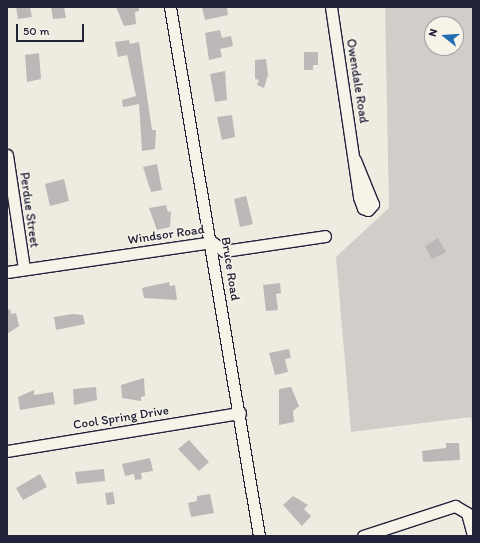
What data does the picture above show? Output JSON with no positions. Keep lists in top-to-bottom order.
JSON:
{
  "streets": {
    "street": [
      "Owendale Road",
      "Perdue Street",
      "Windsor Road",
      "Bruce Road",
      "Cool Spring Drive"
    ]
  },
  "crossings": [
    ["Perdue Street", "Windsor Road"],
    ["Windsor Road", "Bruce Road"],
    ["Bruce Road", "Cool Spring Drive"]
  ],
  "scale_bar": "50 m",
  "north": "left"
}
